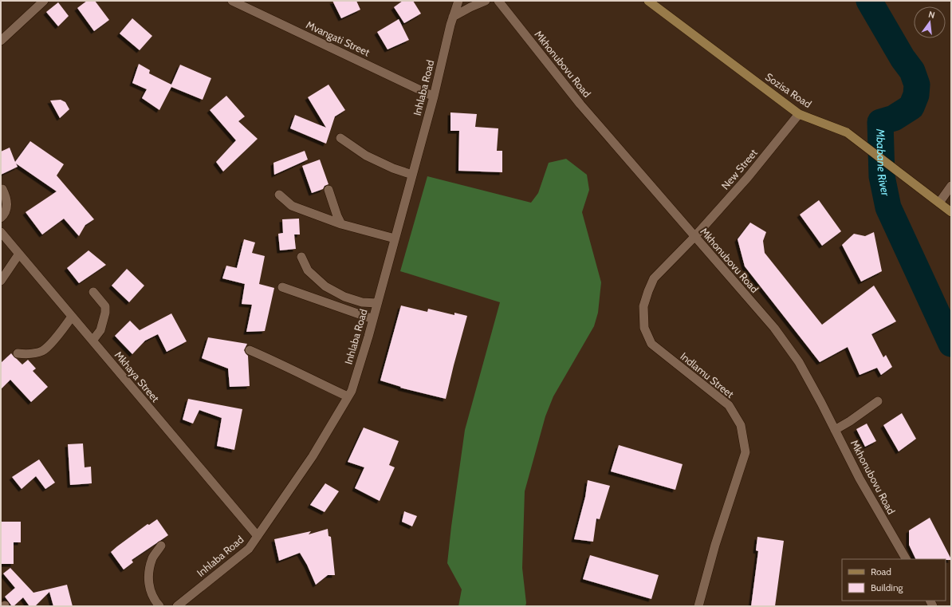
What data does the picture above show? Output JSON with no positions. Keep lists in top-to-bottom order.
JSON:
{
  "streets": {
    "main road": ["Sozisa Road"],
    "street": [
      "Mvangati Street",
      "Mkhonubovu Road",
      "Inhlaba Road",
      "New Street",
      "Indlamu Street",
      "Mkhaya Street"
    ]
  },
  "crossings": [
    ["Mvangati Street", "Inhlaba Road"],
    ["Mkhonubovu Road", "New Street"],
    ["Mkhonubovu Road", "Indlamu Street"],
    ["Inhlaba Road", "Mkhaya Street"],
    ["Sozisa Road", "New Street"],
    ["New Street", "Indlamu Street"]
  ],
  "water": ["Mbabane River"],
  "legend": ["Road", "Building"],
  "north": "top"
}
